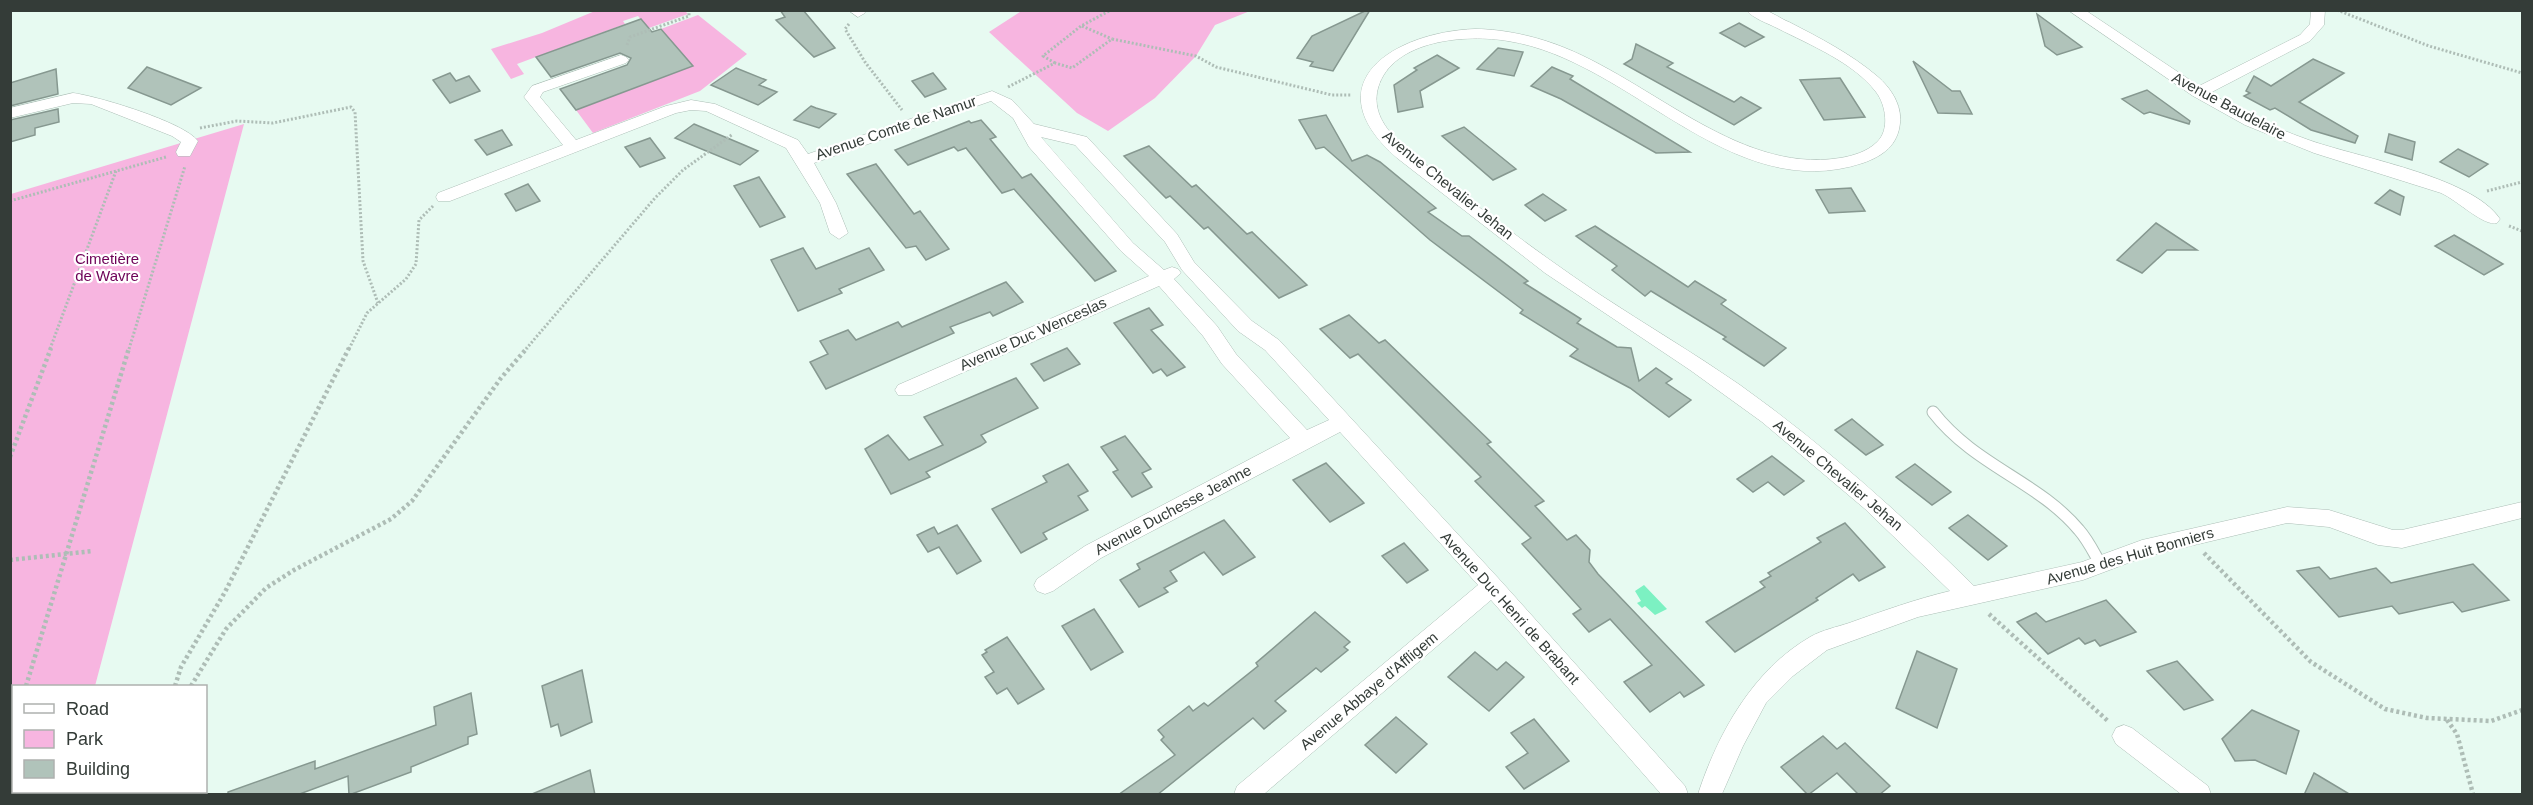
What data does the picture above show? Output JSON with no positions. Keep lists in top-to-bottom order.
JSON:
{
  "streets": {
    "street": [
      "Avenue Baudelaire",
      "Avenue Comte de Namur",
      "Avenue Chevalier Jehan",
      "Avenue Duc Wenceslas",
      "Avenue Duchesse Jeanne",
      "Avenue des Huit Bonniers",
      "Avenue Duc Henri de Brabant",
      "Avenue Abbaye d'Affligem"
    ]
  },
  "crossings": [
    ["Avenue Chevalier Jehan", "Avenue des Huit Bonniers"],
    ["Avenue Duc Henri de Brabant", "Avenue Abbaye d'Affligem"]
  ],
  "parks": ["Cimetière de Wavre"],
  "legend": ["Road", "Park", "Building"]
}
